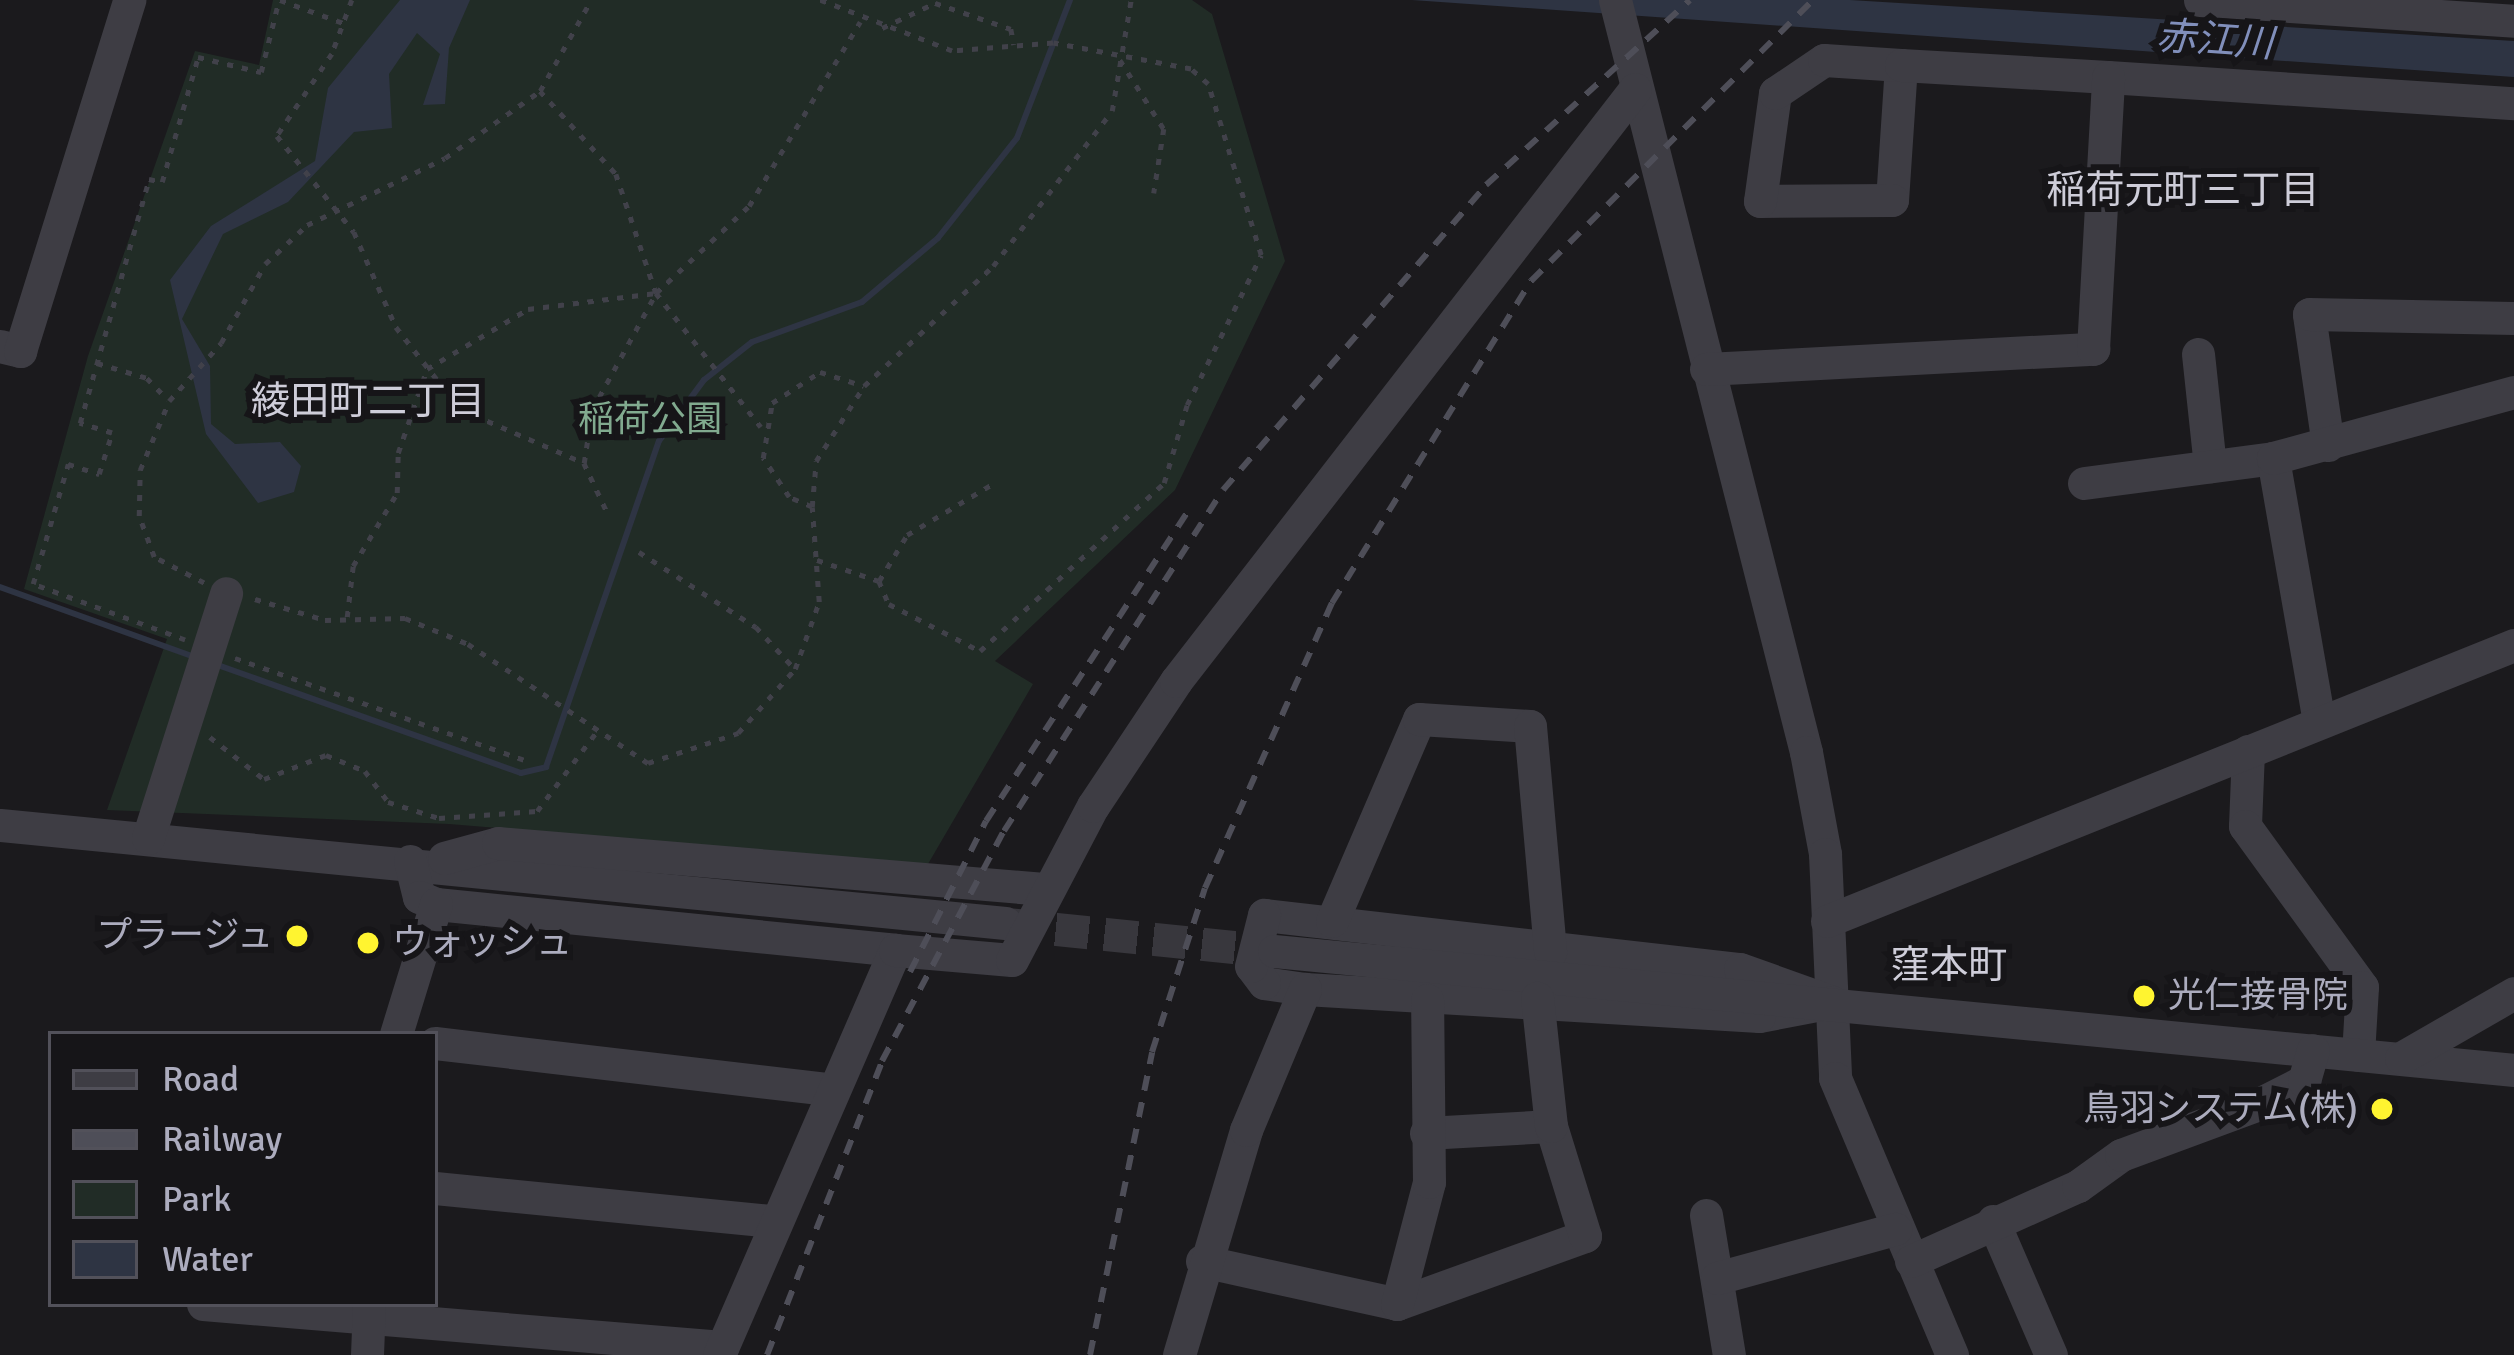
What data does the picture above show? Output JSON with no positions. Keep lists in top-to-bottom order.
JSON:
{
  "districts": ["稲荷元町三丁目", "綾田町二丁目", "窪本町"],
  "water": ["赤江川"],
  "parks": ["稲荷公園"],
  "places": [
    "プラージュ",
    "ウォッシュ",
    "光仁接骨院",
    "鳥羽システム(株)"
  ],
  "legend": [
    "Road",
    "Railway",
    "Park",
    "Water"
  ]
}
